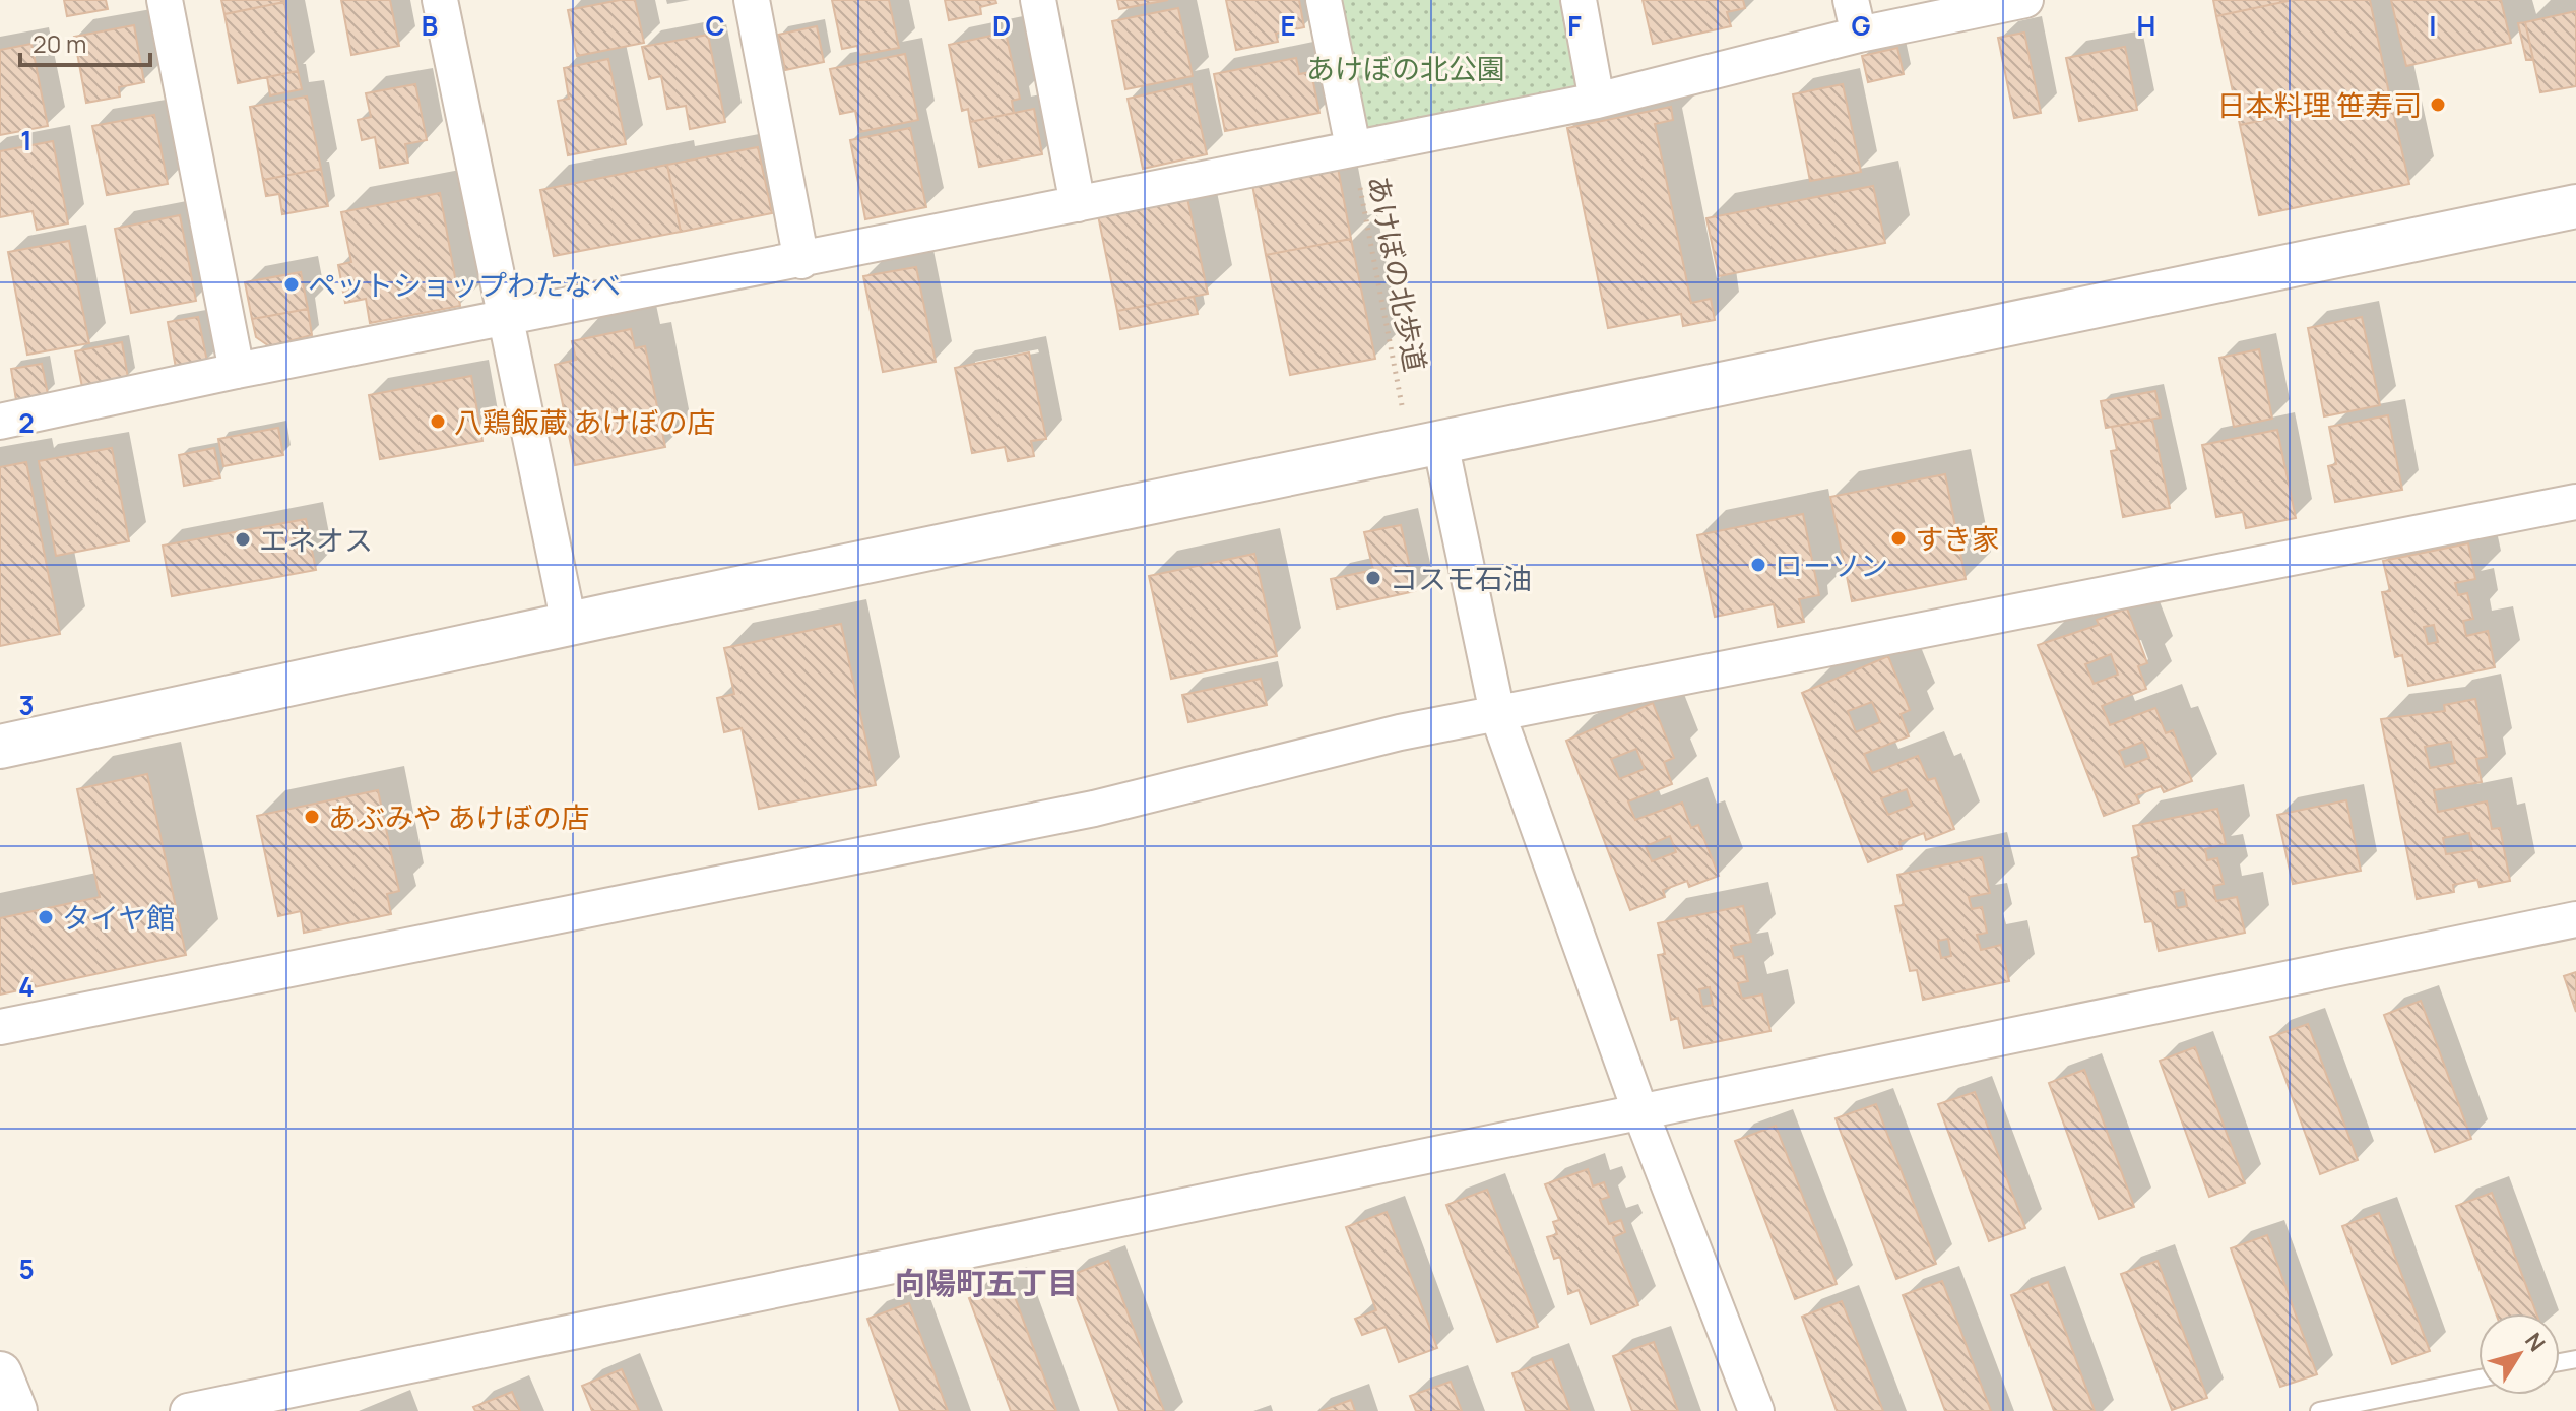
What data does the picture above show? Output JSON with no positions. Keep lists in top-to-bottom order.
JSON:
{
  "streets": {
    "path": ["あけぼの北歩道"]
  },
  "districts": ["向陽町五丁目"],
  "parks": ["あけぼの北公園"],
  "places": [
    "日本料理 笹寿司",
    "ペットショップわたなべ",
    "八鶏飯蔵 あけぼの店",
    "すき家",
    "エネオス",
    "ローソン",
    "コスモ石油",
    "あぶみや あけぼの店",
    "タイヤ館"
  ],
  "scale_bar": "20 m",
  "north": "top right",
  "grid": {
    "columns": [
      "B",
      "C",
      "D",
      "E",
      "F",
      "G",
      "H",
      "I"
    ],
    "rows": [
      "1",
      "2",
      "3",
      "4",
      "5"
    ]
  }
}
